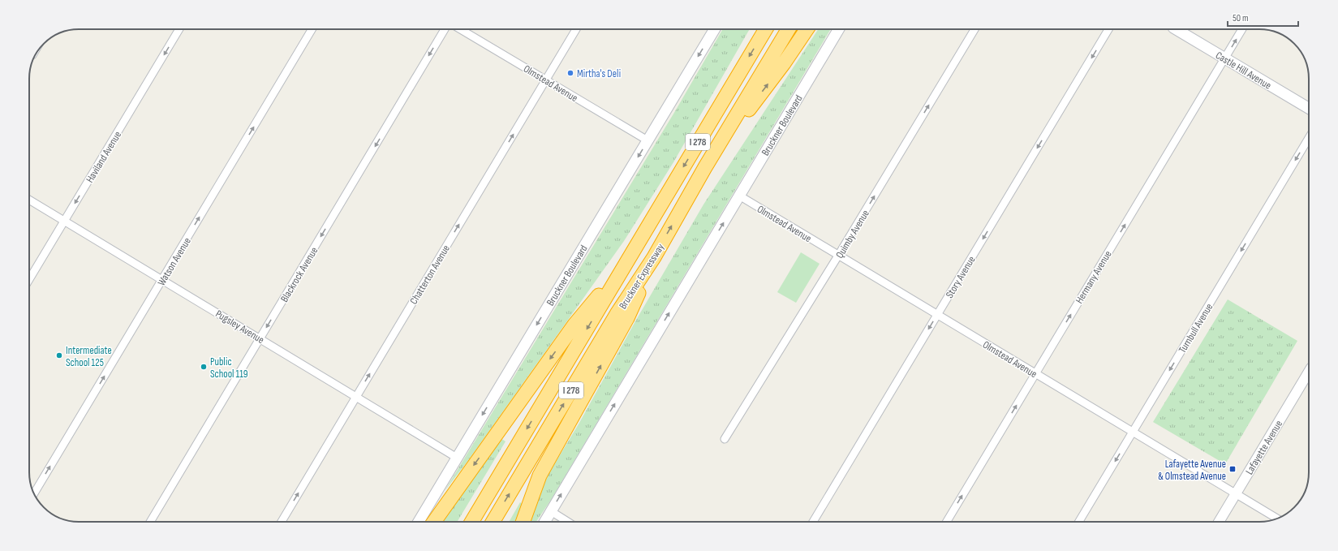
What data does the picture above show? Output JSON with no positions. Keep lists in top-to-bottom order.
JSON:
{
  "streets": {
    "highway": ["I 278", "Bruckner Expressway"],
    "main road": ["Castle Hill Avenue", "Bruckner Boulevard"],
    "street": [
      "Olmstead Avenue",
      "Haviland Avenue",
      "Quimby Avenue",
      "Watson Avenue",
      "Blackrock Avenue",
      "Chatterton Avenue",
      "Story Avenue",
      "Hermany Avenue",
      "Pugsley Avenue",
      "Turnbull Avenue",
      "Lafayette Avenue"
    ]
  },
  "crossings": [
    ["Castle Hill Avenue", "Hermany Avenue"],
    ["Olmstead Avenue", "Bruckner Boulevard"],
    ["Olmstead Avenue", "Quimby Avenue"],
    ["Olmstead Avenue", "Chatterton Avenue"],
    ["Olmstead Avenue", "Story Avenue"],
    ["Olmstead Avenue", "Hermany Avenue"],
    ["Olmstead Avenue", "Turnbull Avenue"],
    ["Olmstead Avenue", "Lafayette Avenue"],
    ["Bruckner Boulevard", "Pugsley Avenue"],
    ["Haviland Avenue", "Pugsley Avenue"],
    ["Watson Avenue", "Pugsley Avenue"],
    ["Blackrock Avenue", "Pugsley Avenue"],
    ["Chatterton Avenue", "Pugsley Avenue"]
  ],
  "one_way": [
    "Haviland Avenue",
    "Quimby Avenue",
    "Watson Avenue",
    "Blackrock Avenue",
    "Chatterton Avenue",
    "Story Avenue",
    "Hermany Avenue",
    "Turnbull Avenue"
  ],
  "places": {
    "other": ["Mirtha's Deli", "Intermediate School 125", "Public School 119"],
    "transit": ["Lafayette Avenue & Olmstead Avenue"]
  },
  "scale_bar": "50 m"
}
